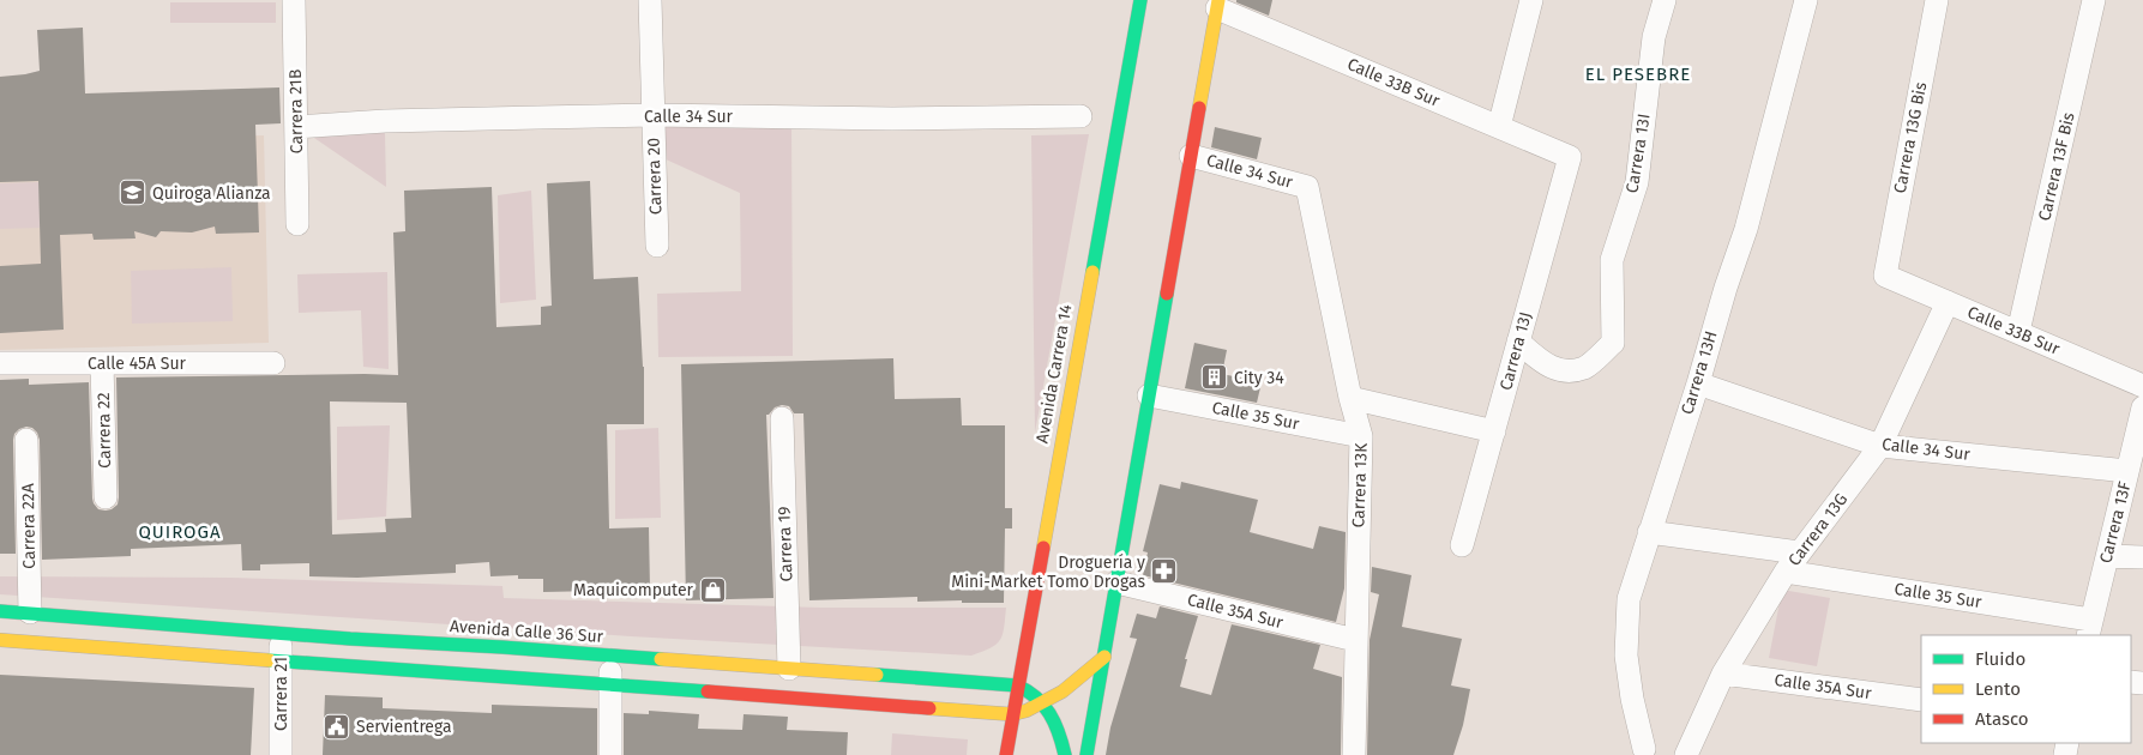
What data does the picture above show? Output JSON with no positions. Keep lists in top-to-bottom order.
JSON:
{
  "streets": {
    "main road": ["Avenida Carrera 14", "Avenida Calle 36 Sur"],
    "street": [
      "Calle 33B Sur",
      "Carrera 21B",
      "Calle 34 Sur",
      "Carrera 13G Bis",
      "Carrera 13I",
      "Carrera 13F Bis",
      "Carrera 20",
      "Carrera 13J",
      "Calle 45A Sur",
      "Carrera 13H",
      "Calle 35 Sur",
      "Carrera 22",
      "Carrera 13K",
      "Carrera 13F",
      "Carrera 22A",
      "Carrera 13G",
      "Carrera 19",
      "Calle 35A Sur",
      "Carrera 21"
    ]
  },
  "crossings": [
    ["Calle 33B Sur", "Carrera 13G Bis"],
    ["Calle 33B Sur", "Carrera 13F Bis"],
    ["Calle 33B Sur", "Carrera 13J"],
    ["Calle 33B Sur", "Carrera 13G"],
    ["Carrera 21B", "Calle 34 Sur"],
    ["Calle 34 Sur", "Carrera 20"],
    ["Calle 34 Sur", "Carrera 13H"],
    ["Calle 34 Sur", "Carrera 13K"],
    ["Calle 34 Sur", "Carrera 13F"],
    ["Calle 34 Sur", "Carrera 13G"],
    ["Carrera 13I", "Carrera 13J"],
    ["Calle 45A Sur", "Carrera 22"],
    ["Avenida Carrera 14", "Avenida Calle 36 Sur"],
    ["Calle 35 Sur", "Carrera 13K"],
    ["Calle 35 Sur", "Carrera 13F"],
    ["Calle 35 Sur", "Carrera 13G"],
    ["Carrera 13K", "Calle 35A Sur"],
    ["Carrera 22A", "Avenida Calle 36 Sur"],
    ["Carrera 13G", "Calle 35A Sur"],
    ["Carrera 19", "Avenida Calle 36 Sur"],
    ["Avenida Calle 36 Sur", "Carrera 21"]
  ],
  "districts": ["EL PESEBRE", "QUIROGA"],
  "places": {
    "school or university": ["Quiroga Alianza"],
    "building": ["City 34"],
    "pharmacy": ["Droguería y Mini-Market Tomo Drogas"],
    "shop": ["Maquicomputer"],
    "public building": ["Servientrega"]
  },
  "legend": ["Fluido", "Lento", "Atasco"]
}
